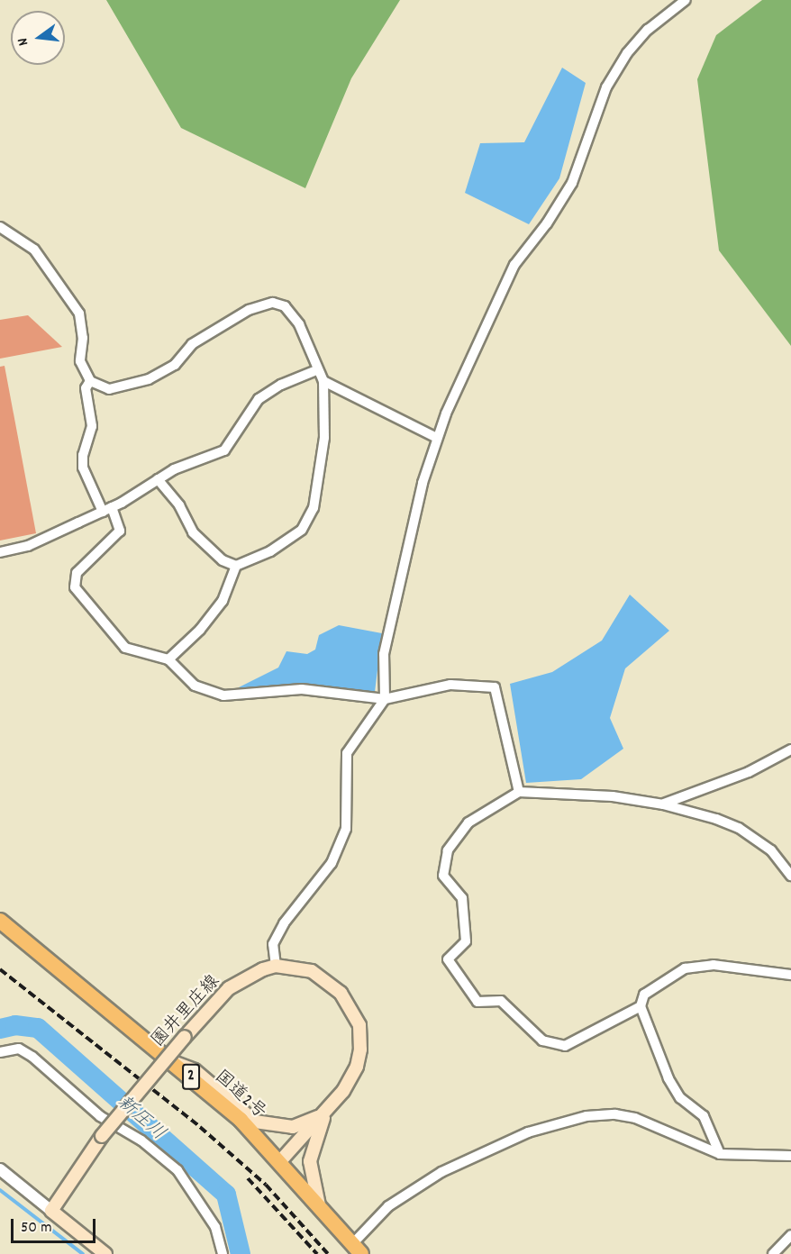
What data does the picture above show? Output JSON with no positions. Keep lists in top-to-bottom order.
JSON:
{
  "streets": {
    "highway": ["2", "国道2号"],
    "main road": ["園井里庄線"]
  },
  "crossings": [
    ["園井里庄線", "国道2号"]
  ],
  "water": ["新圧川"],
  "scale_bar": "50 m",
  "north": "left"
}
